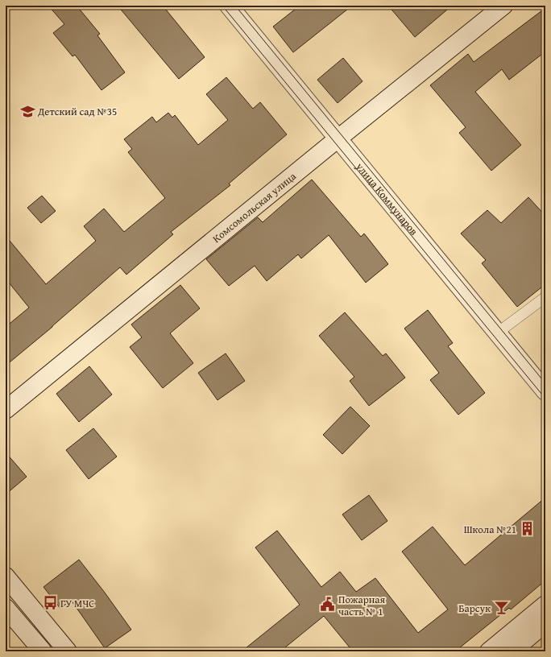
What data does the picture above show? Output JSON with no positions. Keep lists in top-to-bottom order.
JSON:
{
  "streets": {
    "street": ["улица Коммунаров", "Комсомольская улица"]
  },
  "crossings": [
    ["улица Коммунаров", "Комсомольская улица"]
  ],
  "places": {
    "school or university": ["Детский сад №35"],
    "building": ["Школа №21"],
    "bus stop": ["ГУ МЧС"],
    "public building": ["Пожарная часть № 1"],
    "bar": ["Барсук"]
  }
}
